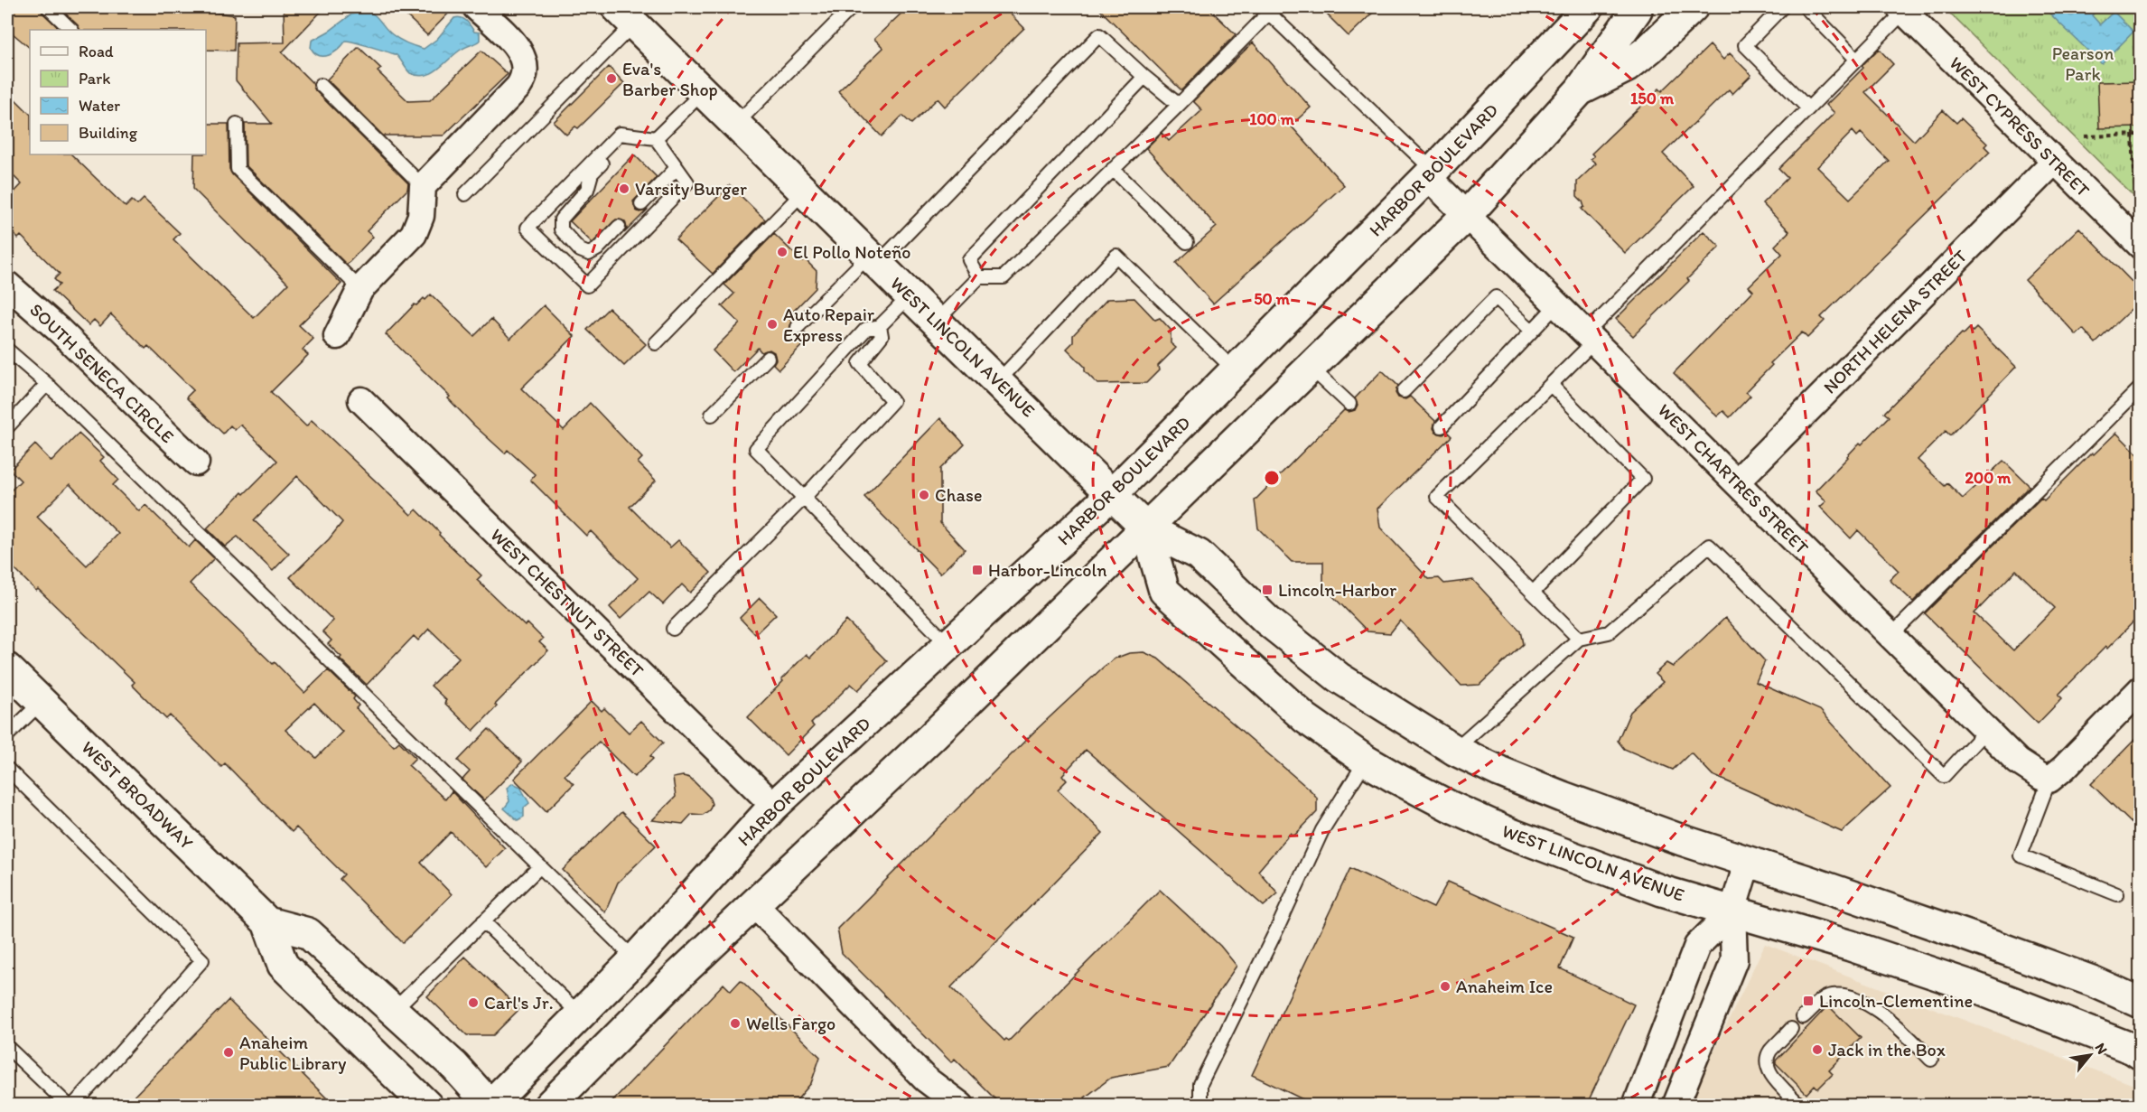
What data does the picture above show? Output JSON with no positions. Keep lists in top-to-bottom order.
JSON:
{
  "streets": {
    "main road": ["HARBOR BOULEVARD", "WEST LINCOLN AVENUE", "WEST BROADWAY"],
    "street": [
      "WEST CYPRESS STREET",
      "NORTH HELENA STREET",
      "SOUTH SENECA CIRCLE",
      "WEST CHARTRES STREET",
      "WEST CHESTNUT STREET"
    ]
  },
  "crossings": [
    ["WEST CYPRESS STREET", "NORTH HELENA STREET"],
    ["HARBOR BOULEVARD", "WEST LINCOLN AVENUE"],
    ["HARBOR BOULEVARD", "WEST CHARTRES STREET"],
    ["HARBOR BOULEVARD", "WEST CHESTNUT STREET"],
    ["HARBOR BOULEVARD", "WEST BROADWAY"],
    ["NORTH HELENA STREET", "WEST CHARTRES STREET"]
  ],
  "parks": ["Pearson Park"],
  "places": {
    "other": [
      "Eva's Barber Shop",
      "Varsity Burger",
      "El Pollo Noteño",
      "Auto Repair Express",
      "Chase",
      "Anaheim Ice",
      "Carl's Jr.",
      "Wells Fargo",
      "Jack in the Box",
      "Anaheim Public Library"
    ],
    "transit": ["Harbor-Lincoln", "Lincoln-Harbor", "Lincoln-Clementine"]
  },
  "legend": [
    "Road",
    "Park",
    "Water",
    "Building"
  ],
  "north": "top right",
  "rings": [
    "150 m",
    "100 m",
    "50 m",
    "200 m"
  ]
}
